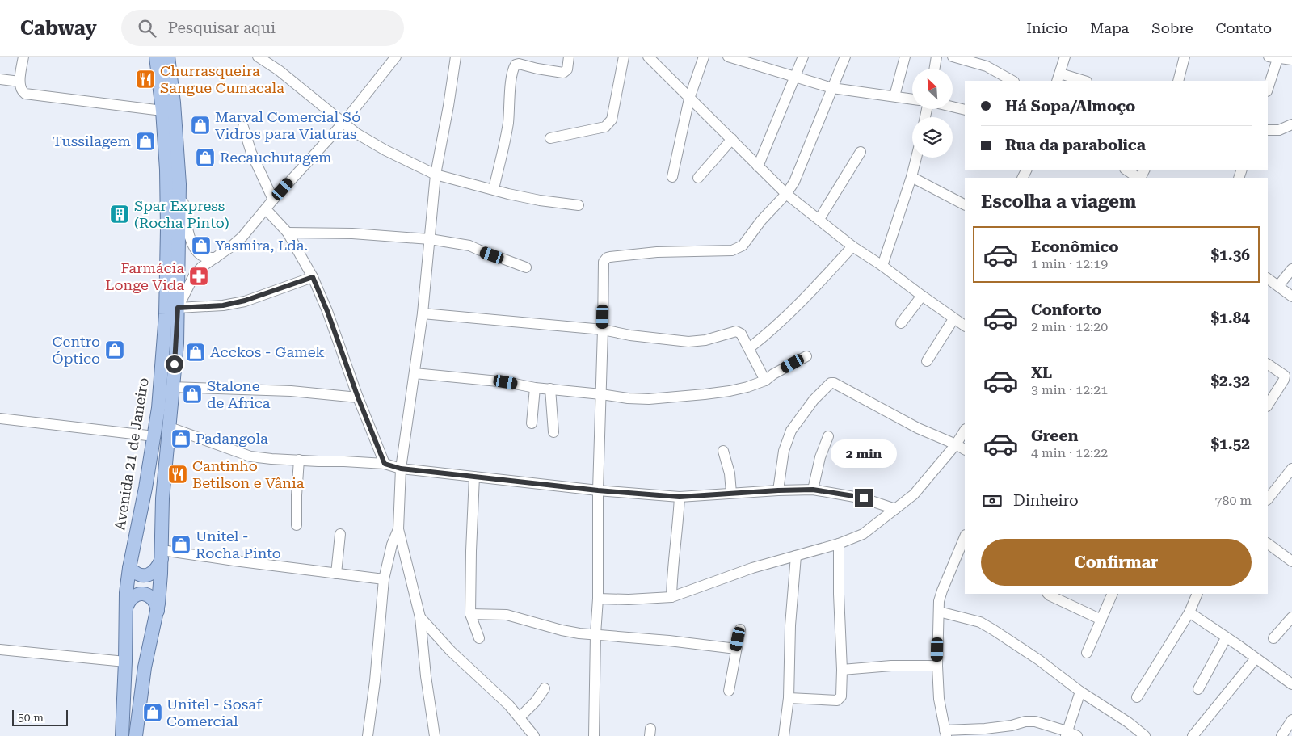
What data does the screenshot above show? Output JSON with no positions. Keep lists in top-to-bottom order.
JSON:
{
  "streets": {
    "main road": ["Avenida 21 de Janeiro"]
  },
  "places": {
    "restaurant": ["Churrasqueira Sangue Cumacala", "Cantinho Betilson e Vânia"],
    "shop": [
      "Marval Comercial Só Vidros para Viaturas",
      "Tussilagem",
      "Recauchutagem",
      "Yasmira, Lda.",
      "Centro Óptico",
      "Acckos - Gamek",
      "Stalone de Africa",
      "Padangola",
      "Unitel - Rocha Pinto",
      "Unitel - Sosaf Comercial"
    ],
    "building": ["Spar Express (Rocha Pinto)"],
    "pharmacy": ["Farmácia Longe Vida"]
  },
  "scale_bar": "50 m",
  "north": "top left",
  "page": {
    "header": "Cabway",
    "search": "Pesquisar aqui",
    "nav": [
      "Início",
      "Mapa",
      "Sobre",
      "Contato"
    ],
    "banner": ["Há Sopa/Almoço", "Rua da parabolica"],
    "heading": "Escolha a viagem",
    "list": [
      {
        "name": "Econômico",
        "note": "1 min · 12:19",
        "value": "$1.36"
      },
      {
        "name": "Conforto",
        "note": "2 min · 12:20",
        "value": "$1.84"
      },
      {
        "name": "XL",
        "note": "3 min · 12:21",
        "value": "$2.32"
      },
      {
        "name": "Green",
        "note": "4 min · 12:22",
        "value": "$1.52"
      }
    ],
    "bubble": "2 min",
    "pay": ["Dinheiro", "780 m"],
    "buttons": "Confirmar",
    "scale": "50 m"
  }
}
